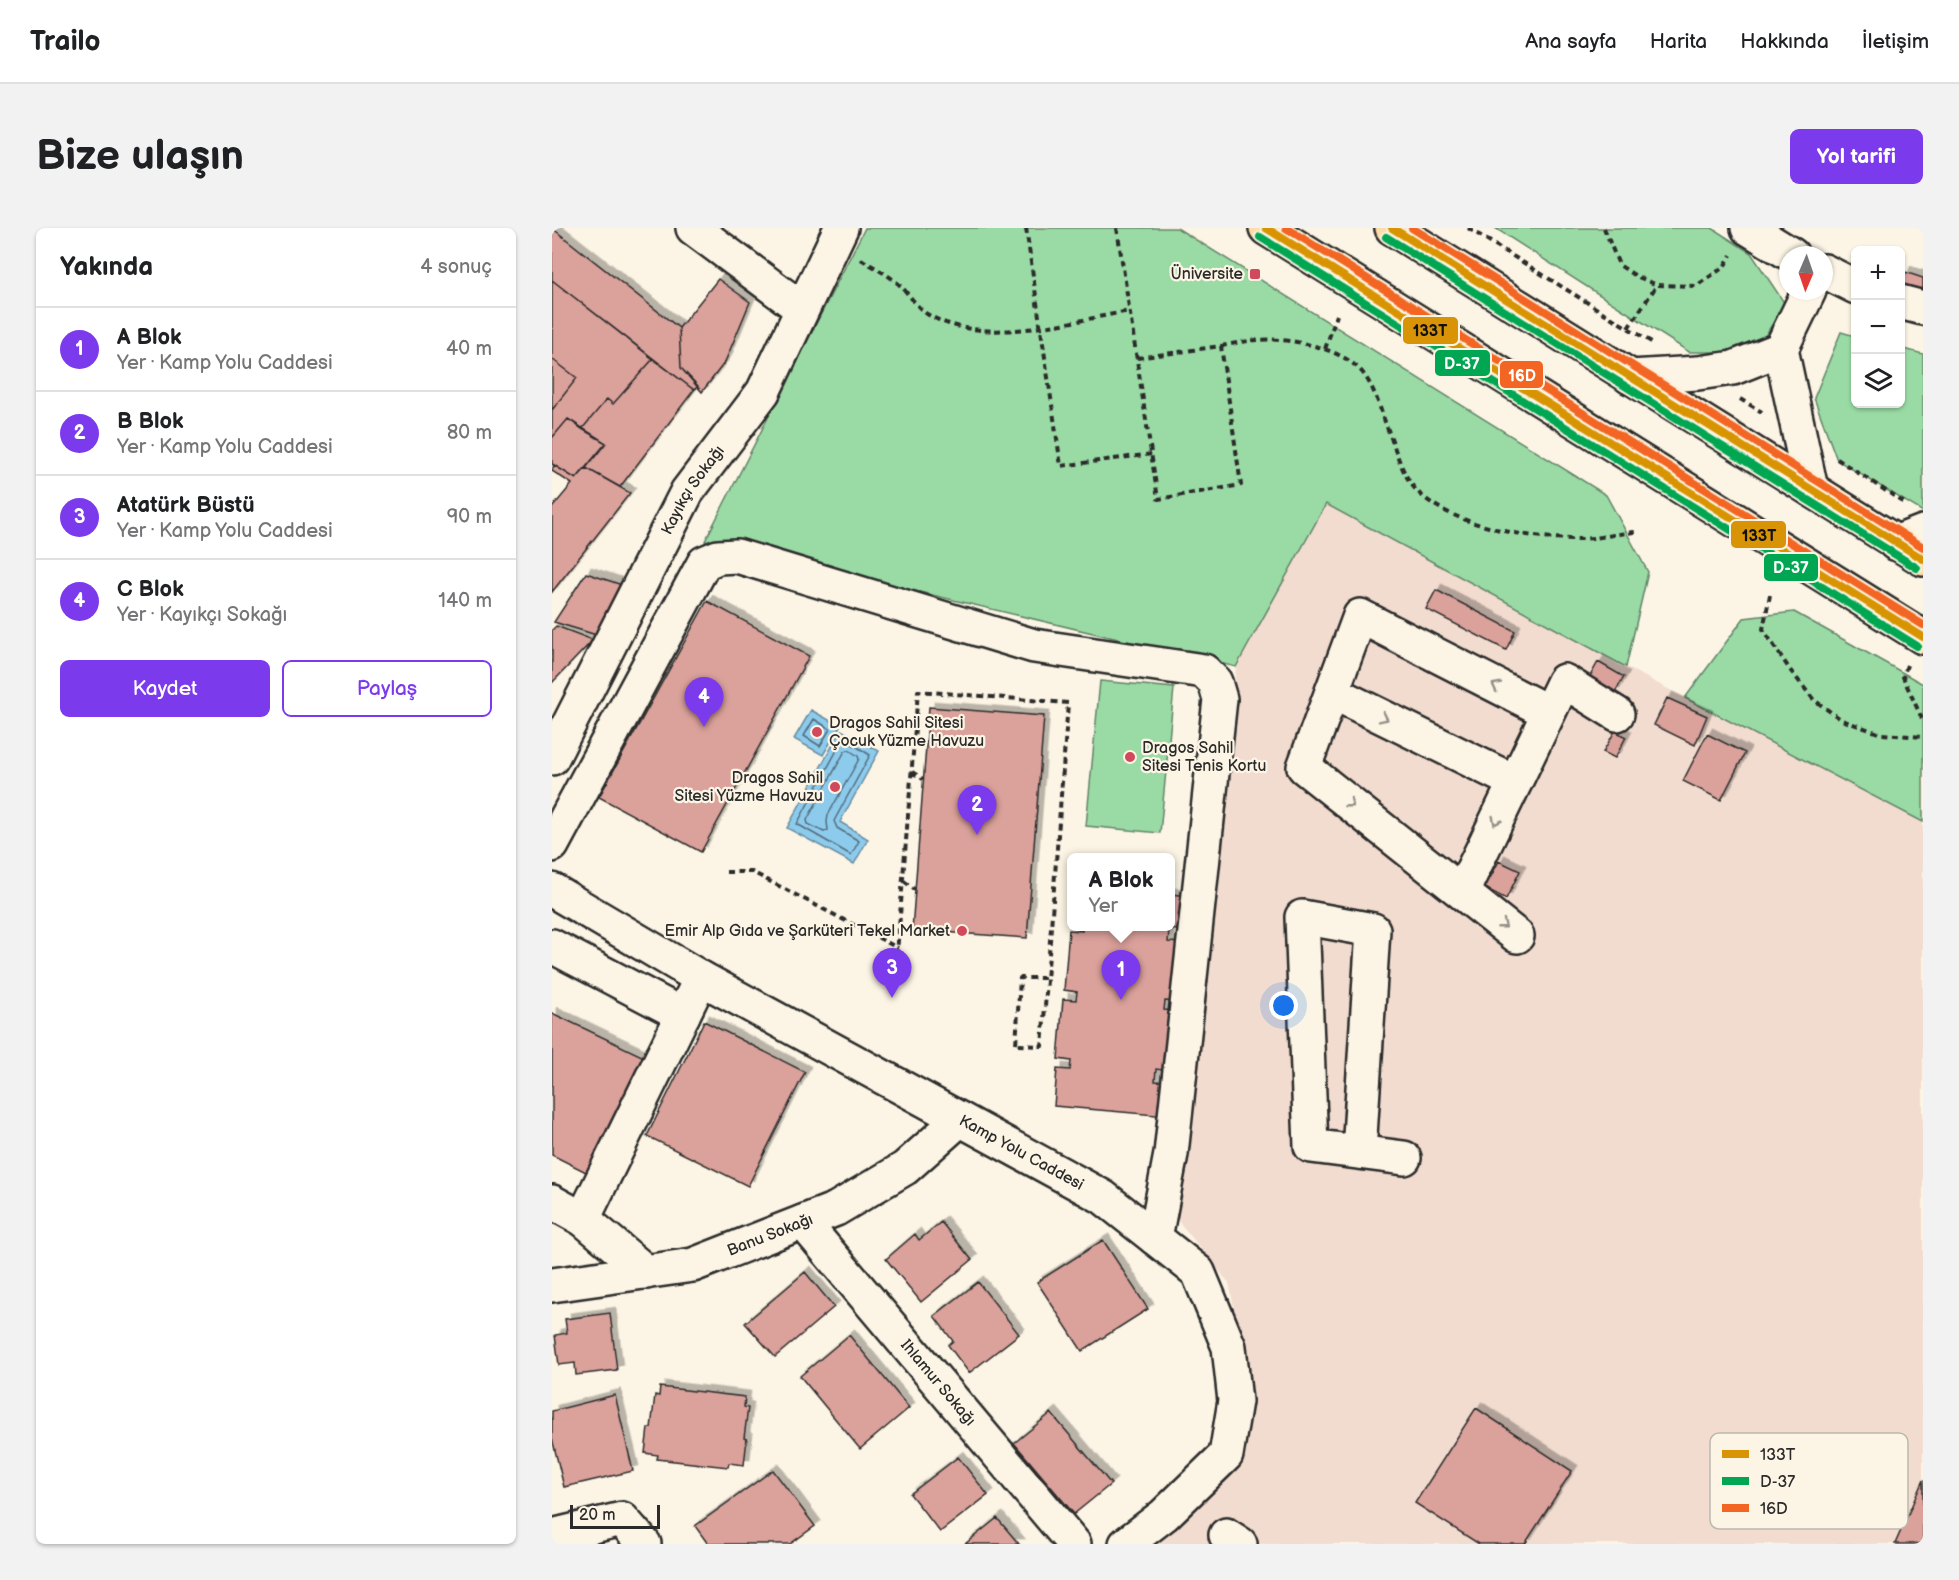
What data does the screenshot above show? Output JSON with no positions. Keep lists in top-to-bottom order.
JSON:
{
  "streets": {
    "street": [
      "Kayıkçı Sokağı",
      "Kamp Yolu Caddesi",
      "Banu Sokağı",
      "Ihlamur Sokağı"
    ]
  },
  "crossings": [
    ["Kamp Yolu Caddesi", "Banu Sokağı"],
    ["Banu Sokağı", "Ihlamur Sokağı"]
  ],
  "places": {
    "transit": ["Üniversite"],
    "other": [
      "Dragos Sahil Sitesi Çocuk Yüzme Havuzu",
      "Dragos Sahil Sitesi Tenis Kortu",
      "Dragos Sahil Sitesi Yüzme Havuzu",
      "Emir Alp Gıda ve Şarküteri Tekel Market"
    ]
  },
  "lines": ["transit line 133T", "transit line 16D", "transit line D-37"],
  "legend": ["133T", "D-37", "16D"],
  "scale_bar": "20 m",
  "north": "bottom",
  "page": {
    "header": "Trailo",
    "nav": [
      "Ana sayfa",
      "Harita",
      "Hakkında",
      "İletişim"
    ],
    "buttons": [
      "Yol tarifi",
      ["Kaydet", "Paylaş"]
    ],
    "title": "Bize ulaşın",
    "heading": ["Yakında", "4 sonuç"],
    "map_buttons": ["+", "−"],
    "list": [
      {
        "mark": "1",
        "name": "A Blok",
        "note": "Yer · Kamp Yolu Caddesi",
        "value": "40 m"
      },
      {
        "mark": "2",
        "name": "B Blok",
        "note": "Yer · Kamp Yolu Caddesi",
        "value": "80 m"
      },
      {
        "mark": "3",
        "name": "Atatürk Büstü",
        "note": "Yer · Kamp Yolu Caddesi",
        "value": "90 m"
      },
      {
        "mark": "4",
        "name": "C Blok",
        "note": "Yer · Kayıkçı Sokağı",
        "value": "140 m"
      }
    ],
    "pins": [
      "4",
      "2",
      "3",
      "1"
    ],
    "popup": ["A Blok", "Yer"],
    "scale": "20 m"
  }
}
